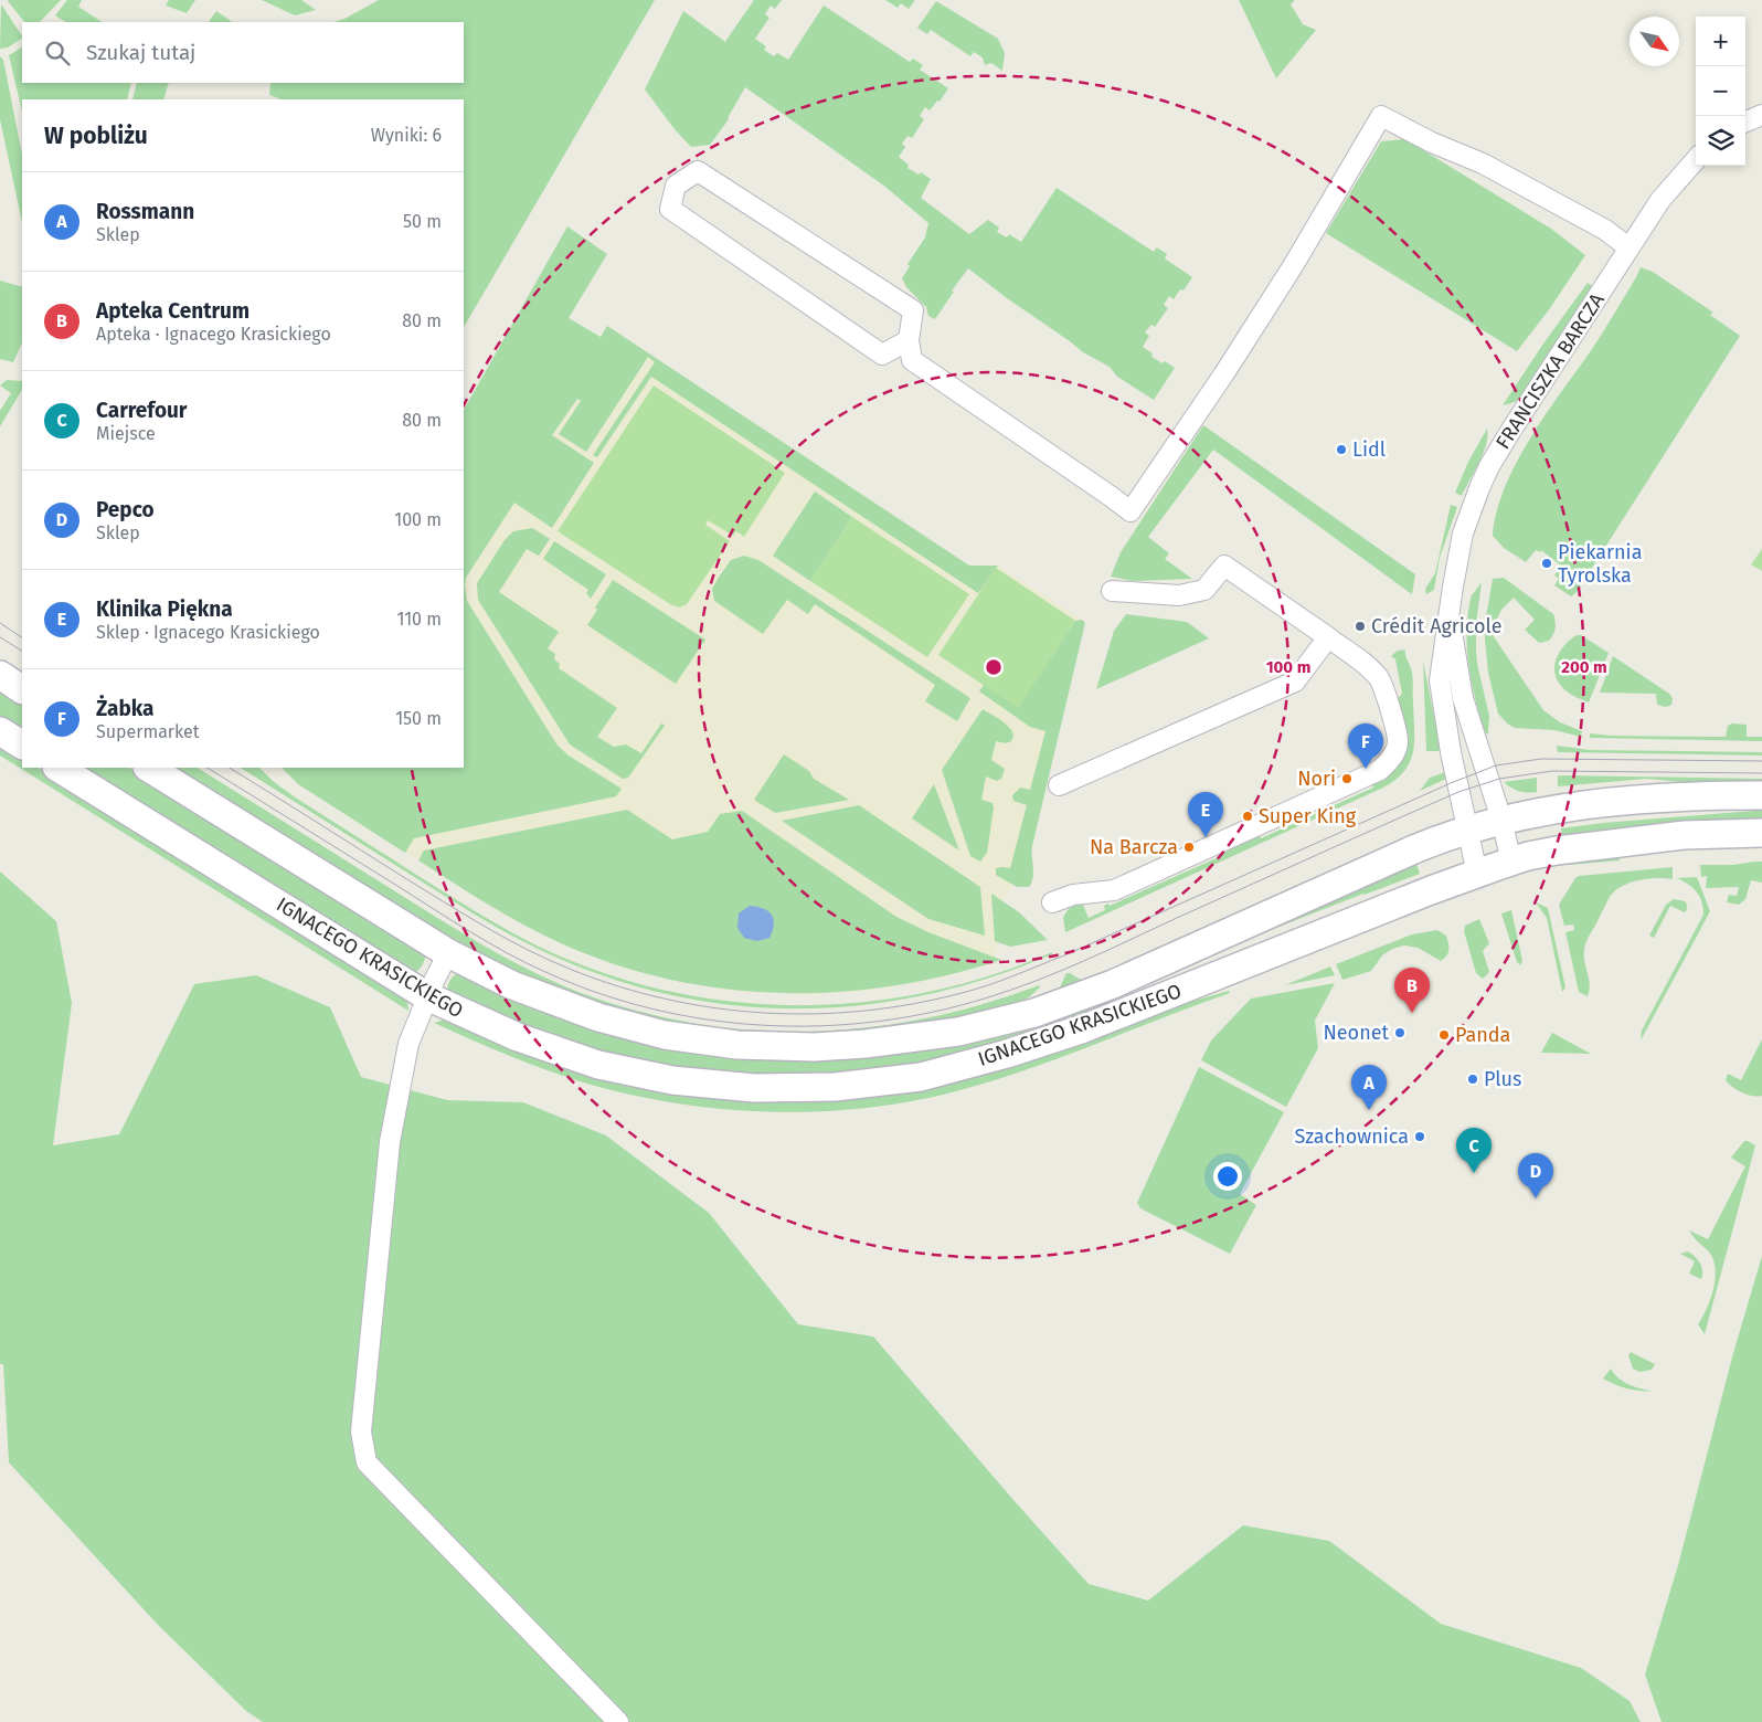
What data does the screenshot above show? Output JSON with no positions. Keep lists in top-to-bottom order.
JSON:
{
  "streets": {
    "main road": ["IGNACEGO KRASICKIEGO"],
    "street": ["FRANCISZKA BARCZA"]
  },
  "crossings": [
    ["FRANCISZKA BARCZA", "IGNACEGO KRASICKIEGO"]
  ],
  "places": [
    "Lidl",
    "Piekarnia Tyrolska",
    "Crédit Agricole",
    "Nori",
    "Super King",
    "Na Barcza",
    "Neonet",
    "Panda",
    "Plus",
    "Szachownica"
  ],
  "north": "bottom right",
  "page": {
    "map_buttons": ["+", "−"],
    "search": "Szukaj tutaj",
    "heading": ["W pobliżu", "Wyniki: 6"],
    "list": [
      {
        "mark": "A",
        "name": "Rossmann",
        "note": "Sklep",
        "value": "50 m"
      },
      {
        "mark": "B",
        "name": "Apteka Centrum",
        "note": "Apteka · Ignacego Krasickiego",
        "value": "80 m"
      },
      {
        "mark": "C",
        "name": "Carrefour",
        "note": "Miejsce",
        "value": "80 m"
      },
      {
        "mark": "D",
        "name": "Pepco",
        "note": "Sklep",
        "value": "100 m"
      },
      {
        "mark": "E",
        "name": "Klinika Piękna",
        "note": "Sklep · Ignacego Krasickiego",
        "value": "110 m"
      },
      {
        "mark": "F",
        "name": "Żabka",
        "note": "Supermarket",
        "value": "150 m"
      }
    ],
    "pins": [
      "F",
      "E",
      "B",
      "A",
      "C",
      "D"
    ]
  },
  "rings": ["100 m", "200 m"]
}
